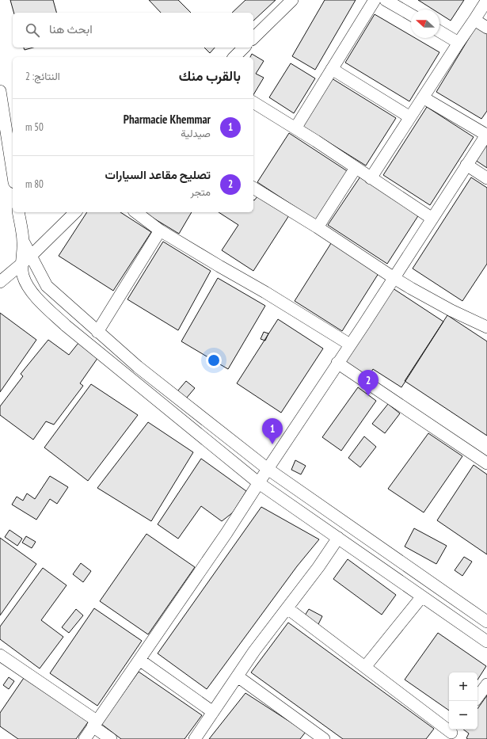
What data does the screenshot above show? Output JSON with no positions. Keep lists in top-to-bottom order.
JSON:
{
  "north": "left",
  "page": {
    "search": "ابحث هنا",
    "heading": ["بالقرب منك", "النتائج: 2"],
    "list": [
      {
        "mark": "1",
        "name": "Pharmacie Khemmar",
        "note": "صيدلية",
        "value": "50 m"
      },
      {
        "mark": "2",
        "name": "تصليح مقاعد السيارات",
        "note": "متجر",
        "value": "80 m"
      }
    ],
    "pins": ["2", "1"],
    "map_buttons": ["+", "−"]
  }
}
